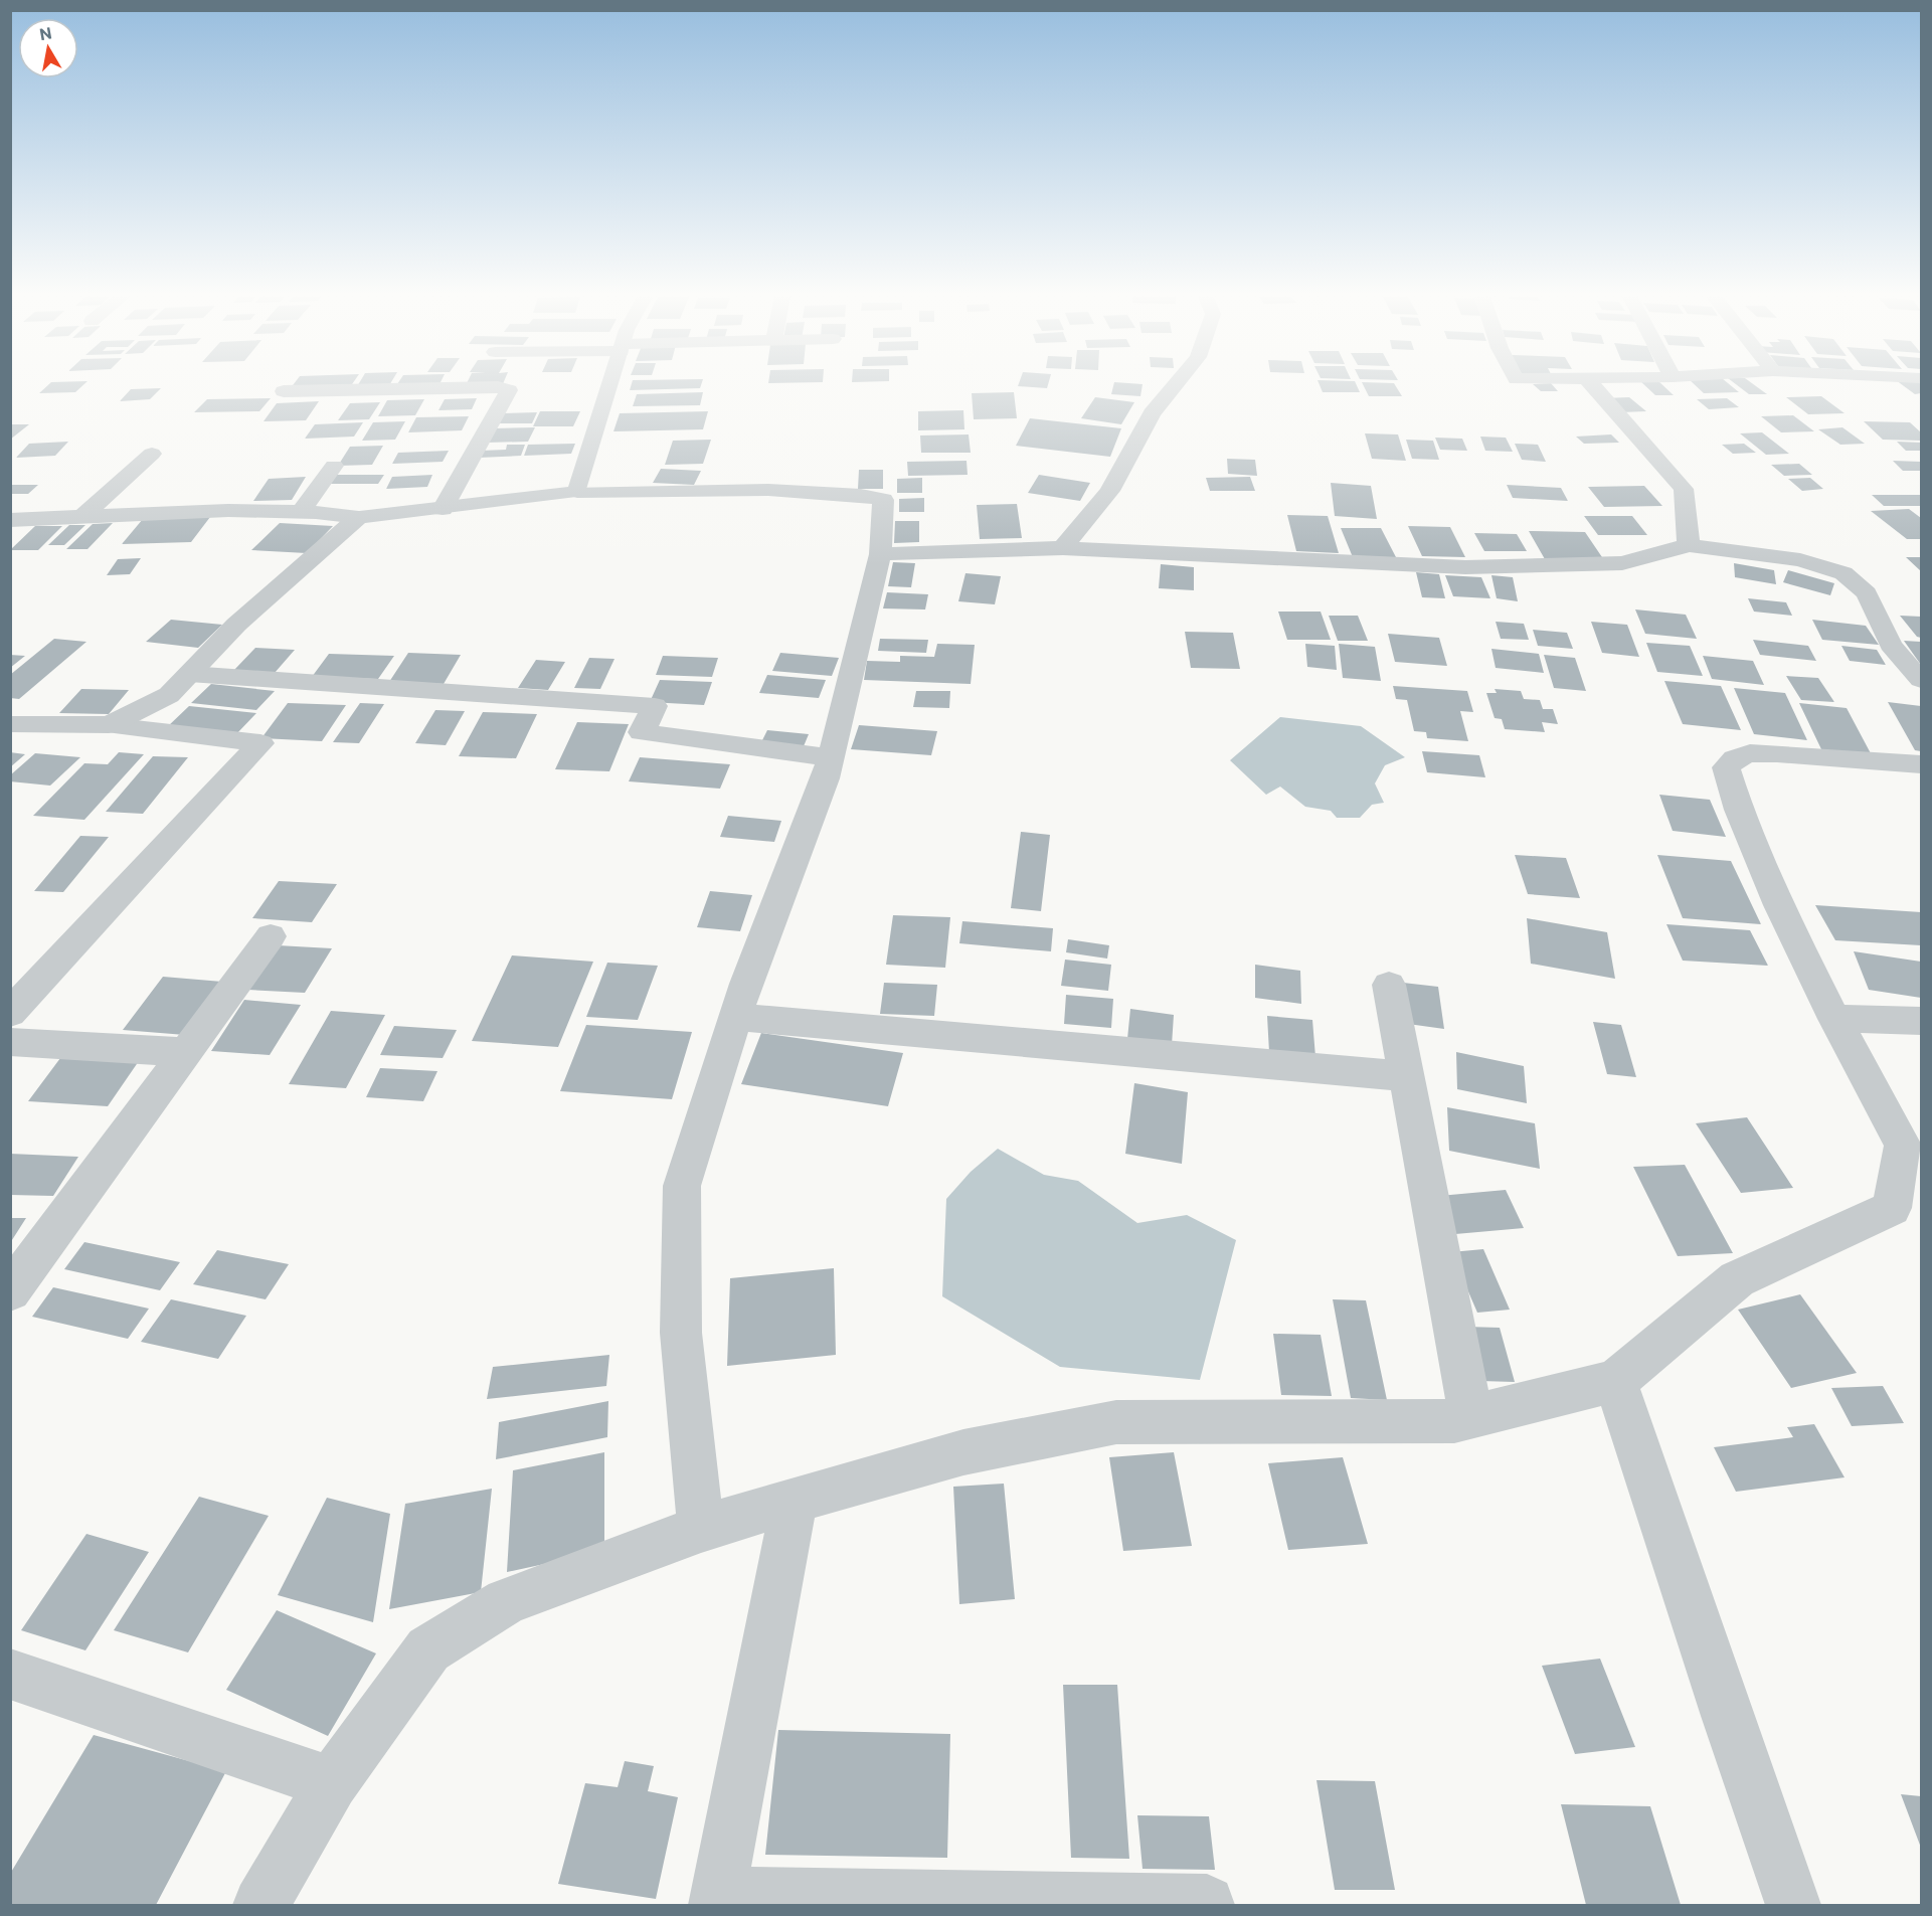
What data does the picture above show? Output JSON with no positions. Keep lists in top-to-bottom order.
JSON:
{
  "north": "top"
}
